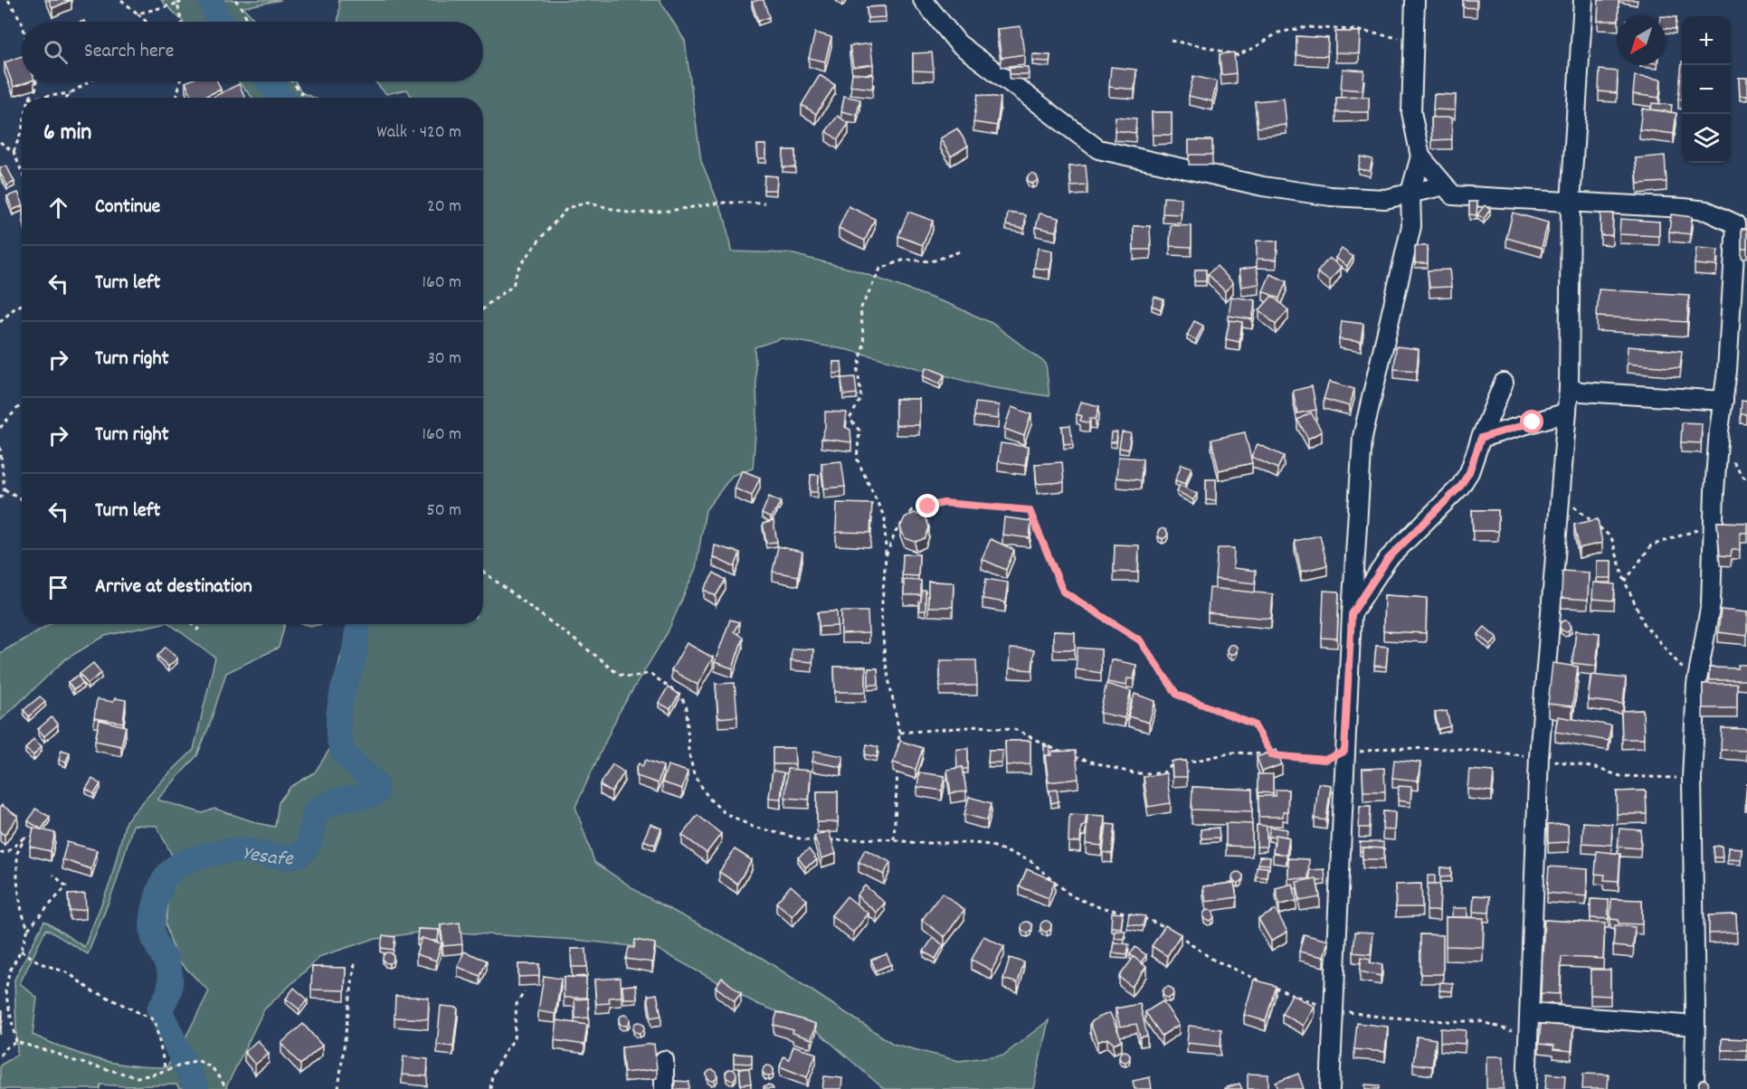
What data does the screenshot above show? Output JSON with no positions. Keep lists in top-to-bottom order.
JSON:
{
  "water": ["Yesafe"],
  "north": "bottom left",
  "page": {
    "map_buttons": ["+", "−"],
    "search": "Search here",
    "heading": ["6 min", "Walk · 420 m"],
    "list": [
      ["Continue", "20 m"],
      ["Turn left", "160 m"],
      ["Turn right", "30 m"],
      ["Turn right", "160 m"],
      ["Turn left", "50 m"],
      "Arrive at destination"
    ]
  }
}
